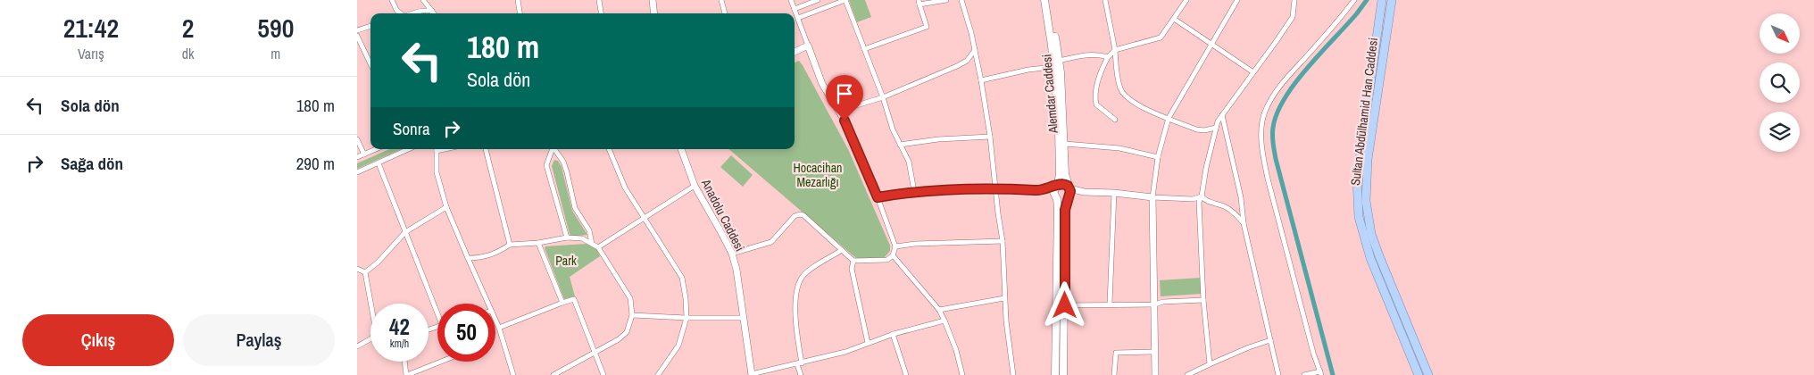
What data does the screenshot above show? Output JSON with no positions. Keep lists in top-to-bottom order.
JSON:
{
  "streets": {
    "main road": ["Alemdar Caddesi", "Sultan Abdülhamid Han Caddesi"],
    "street": ["Anadolu Caddesi"]
  },
  "parks": ["Hocacihan Mezarlığı", "Park"],
  "north": "bottom right",
  "page": {
    "eta": [
      "21:42",
      "Varış",
      "2",
      "dk",
      "590",
      "m"
    ],
    "turn": ["180 m", "Sola dön"],
    "list": [
      {
        "name": "Sola dön",
        "value": "180 m"
      },
      {
        "name": "Sağa dön",
        "value": "290 m"
      }
    ],
    "then": "Sonra",
    "speed": "42 km/h",
    "limit": "50",
    "buttons": ["Çıkış", "Paylaş"]
  }
}
